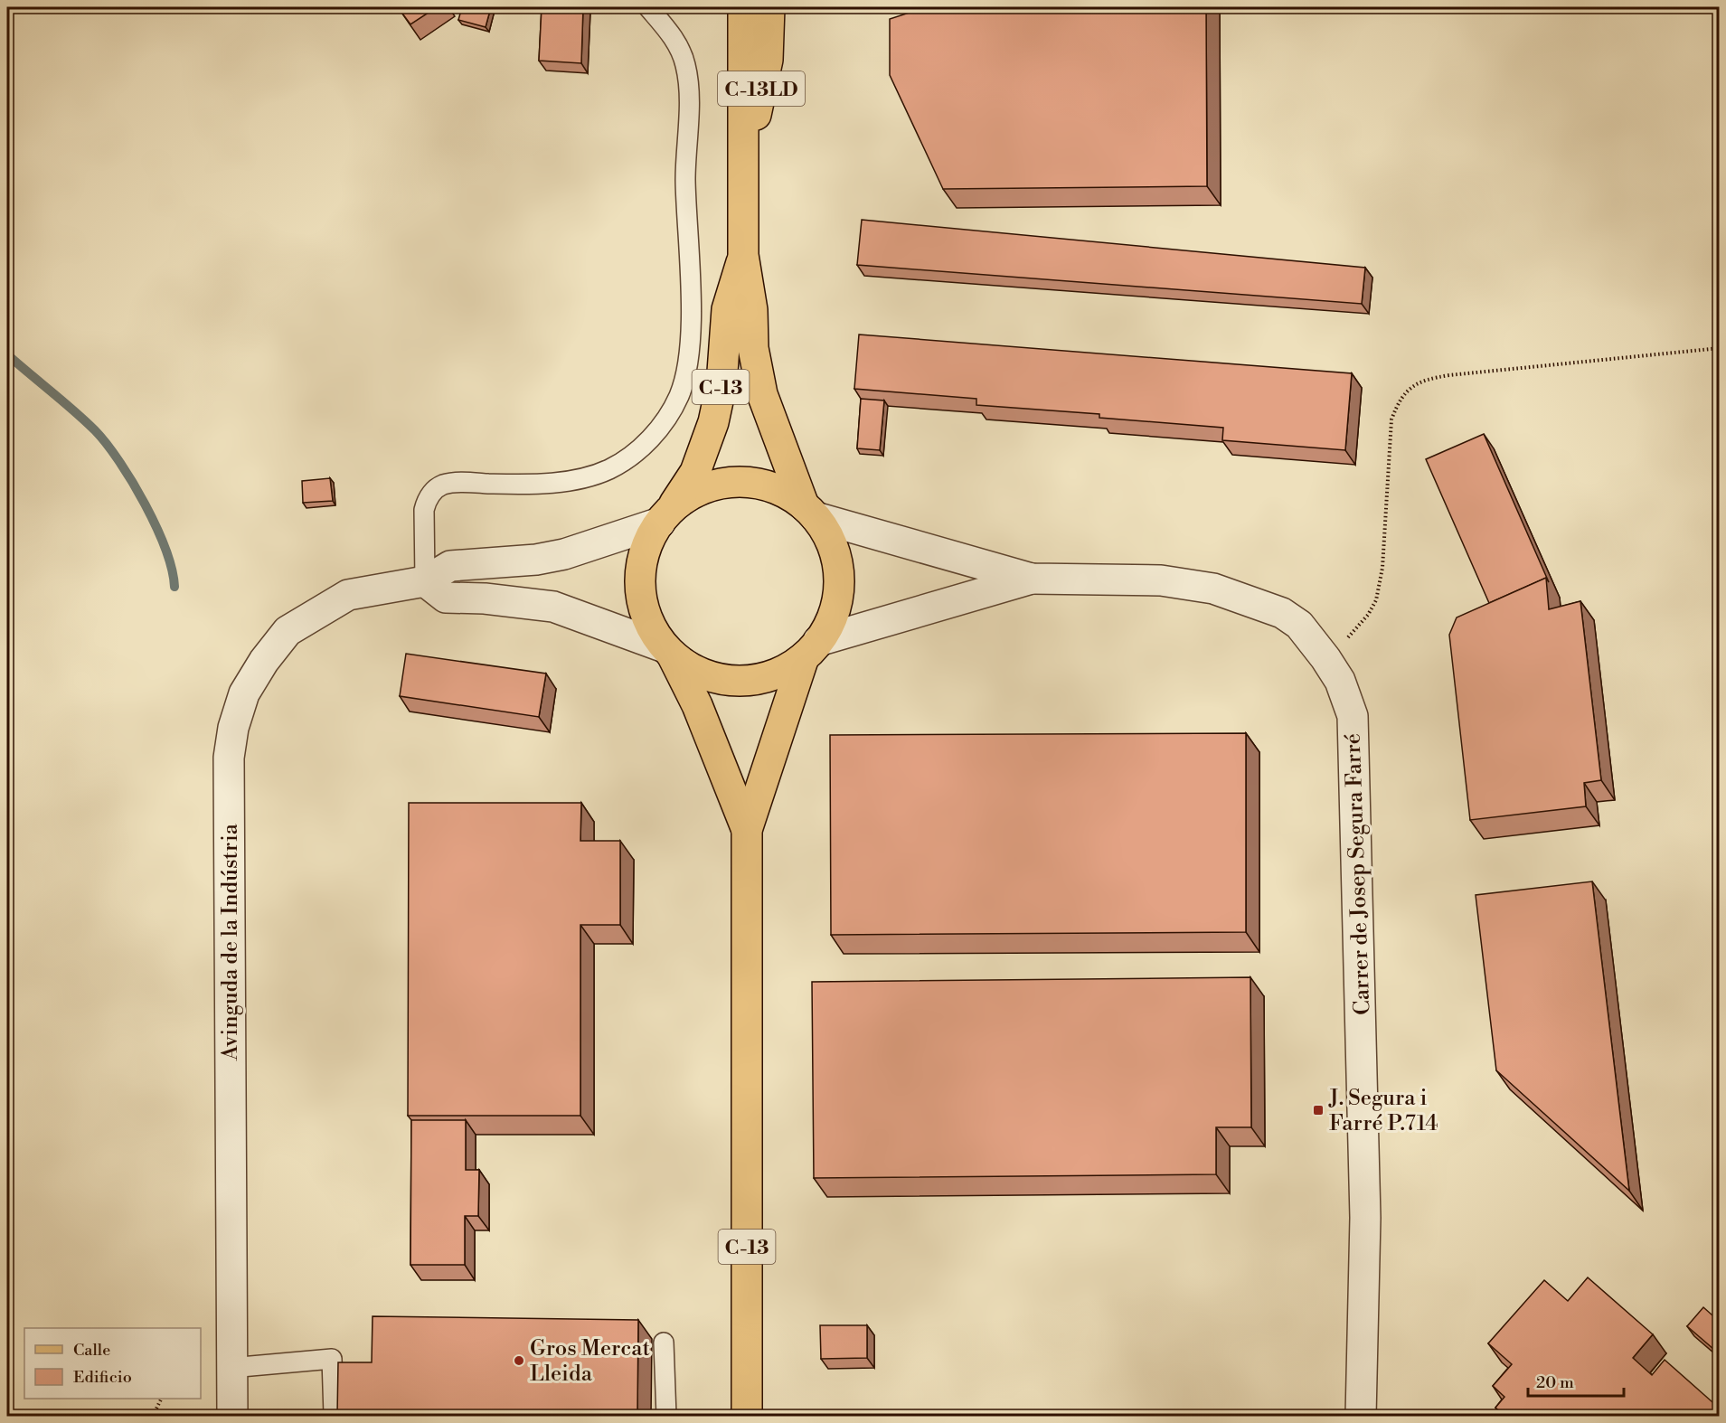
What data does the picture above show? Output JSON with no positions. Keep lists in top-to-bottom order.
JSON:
{
  "streets": {
    "main road": ["C-13LD", "C-13"],
    "street": ["Carrer de Josep Segura Farré", "Avinguda de la Indústria"]
  },
  "crossings": [
    ["C-13LD", "C-13"],
    ["C-13", "Carrer de Josep Segura Farré"],
    ["C-13", "Avinguda de la Indústria"]
  ],
  "places": {
    "transit": ["J. Segura i Farré P.714"],
    "other": ["Gros Mercat Lleida"]
  },
  "legend": ["Calle", "Edificio"],
  "scale_bar": "20 m"
}
